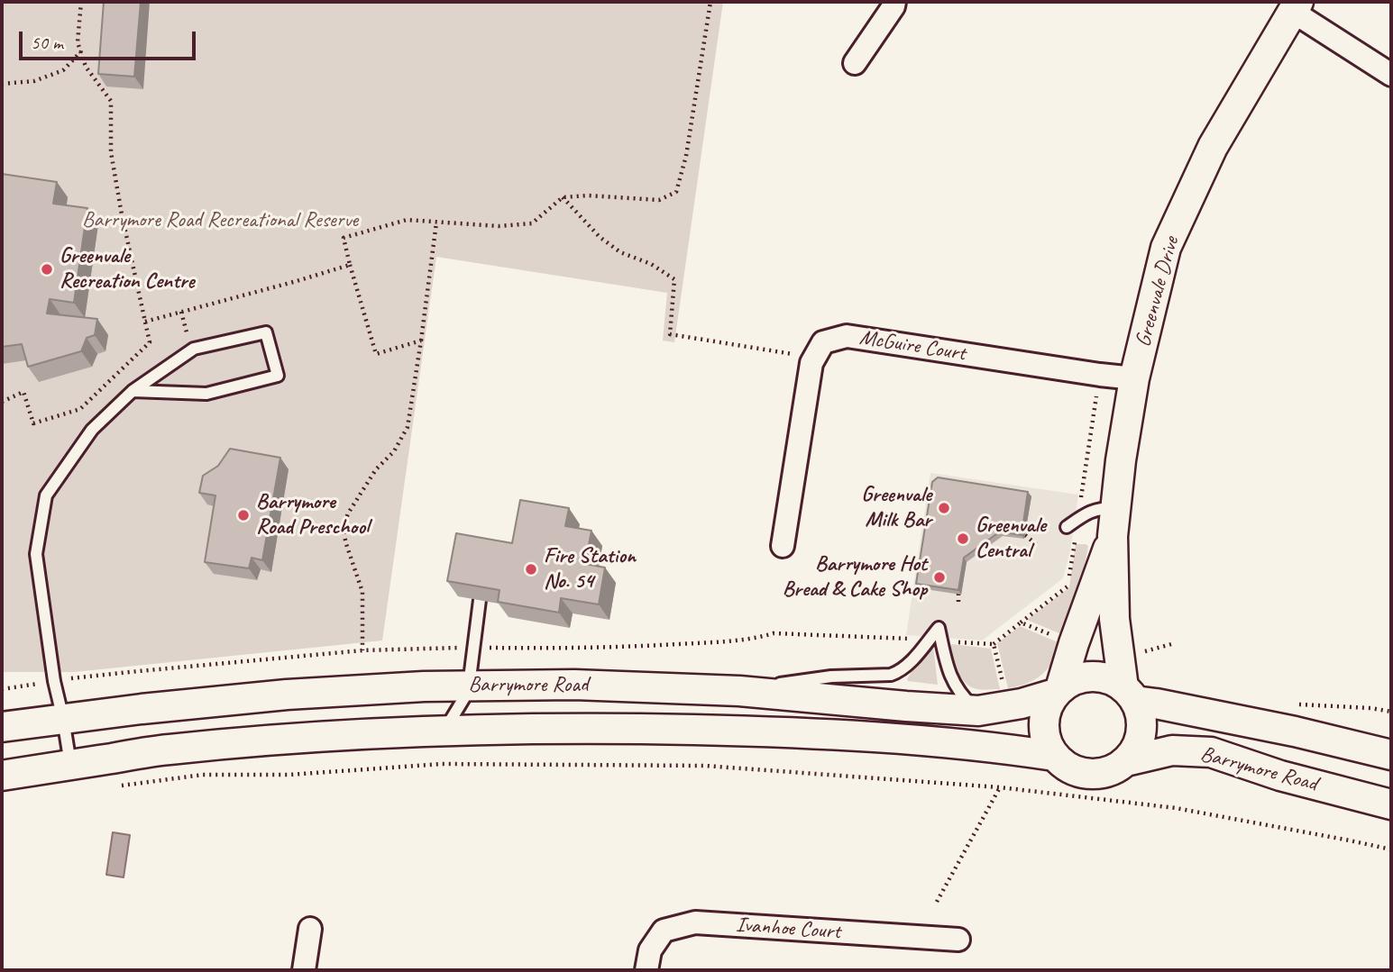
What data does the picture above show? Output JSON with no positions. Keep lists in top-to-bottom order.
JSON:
{
  "streets": {
    "street": [
      "Greenvale Drive",
      "McGuire Court",
      "Barrymore Road",
      "Ivanhoe Court"
    ]
  },
  "crossings": [
    ["Greenvale Drive", "McGuire Court"],
    ["Greenvale Drive", "Barrymore Road"]
  ],
  "parks": ["Barrymore Road Recreational Reserve"],
  "places": [
    "Greenvale Recreation Centre",
    "Greenvale Milk Bar",
    "Barrymore Road Preschool",
    "Greenvale Central",
    "Fire Station No. 54",
    "Barrymore Hot Bread & Cake Shop"
  ],
  "scale_bar": "50 m"
}
